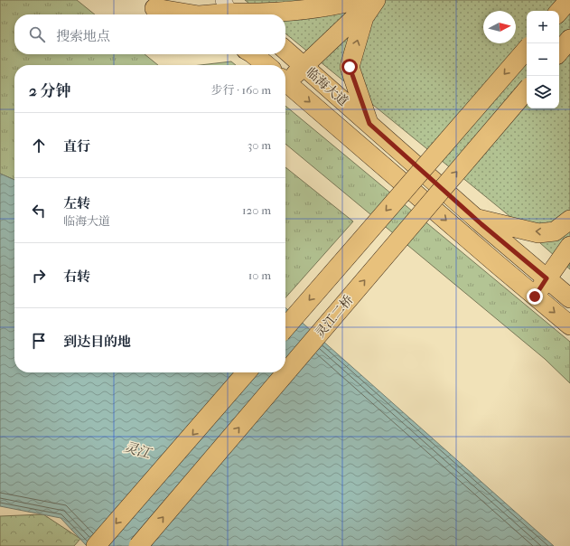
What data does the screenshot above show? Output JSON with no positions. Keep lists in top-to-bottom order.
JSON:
{
  "streets": {
    "main road": ["临海大道", "灵江二桥"]
  },
  "water": ["灵江"],
  "north": "right",
  "page": {
    "map_buttons": ["+", "−"],
    "search": "搜索地点",
    "heading": ["2 分钟", "步行 · 160 m"],
    "list": [
      ["直行", "30 m"],
      ["左转", "临海大道", "120 m"],
      ["右转", "10 m"],
      "到达目的地"
    ]
  }
}
